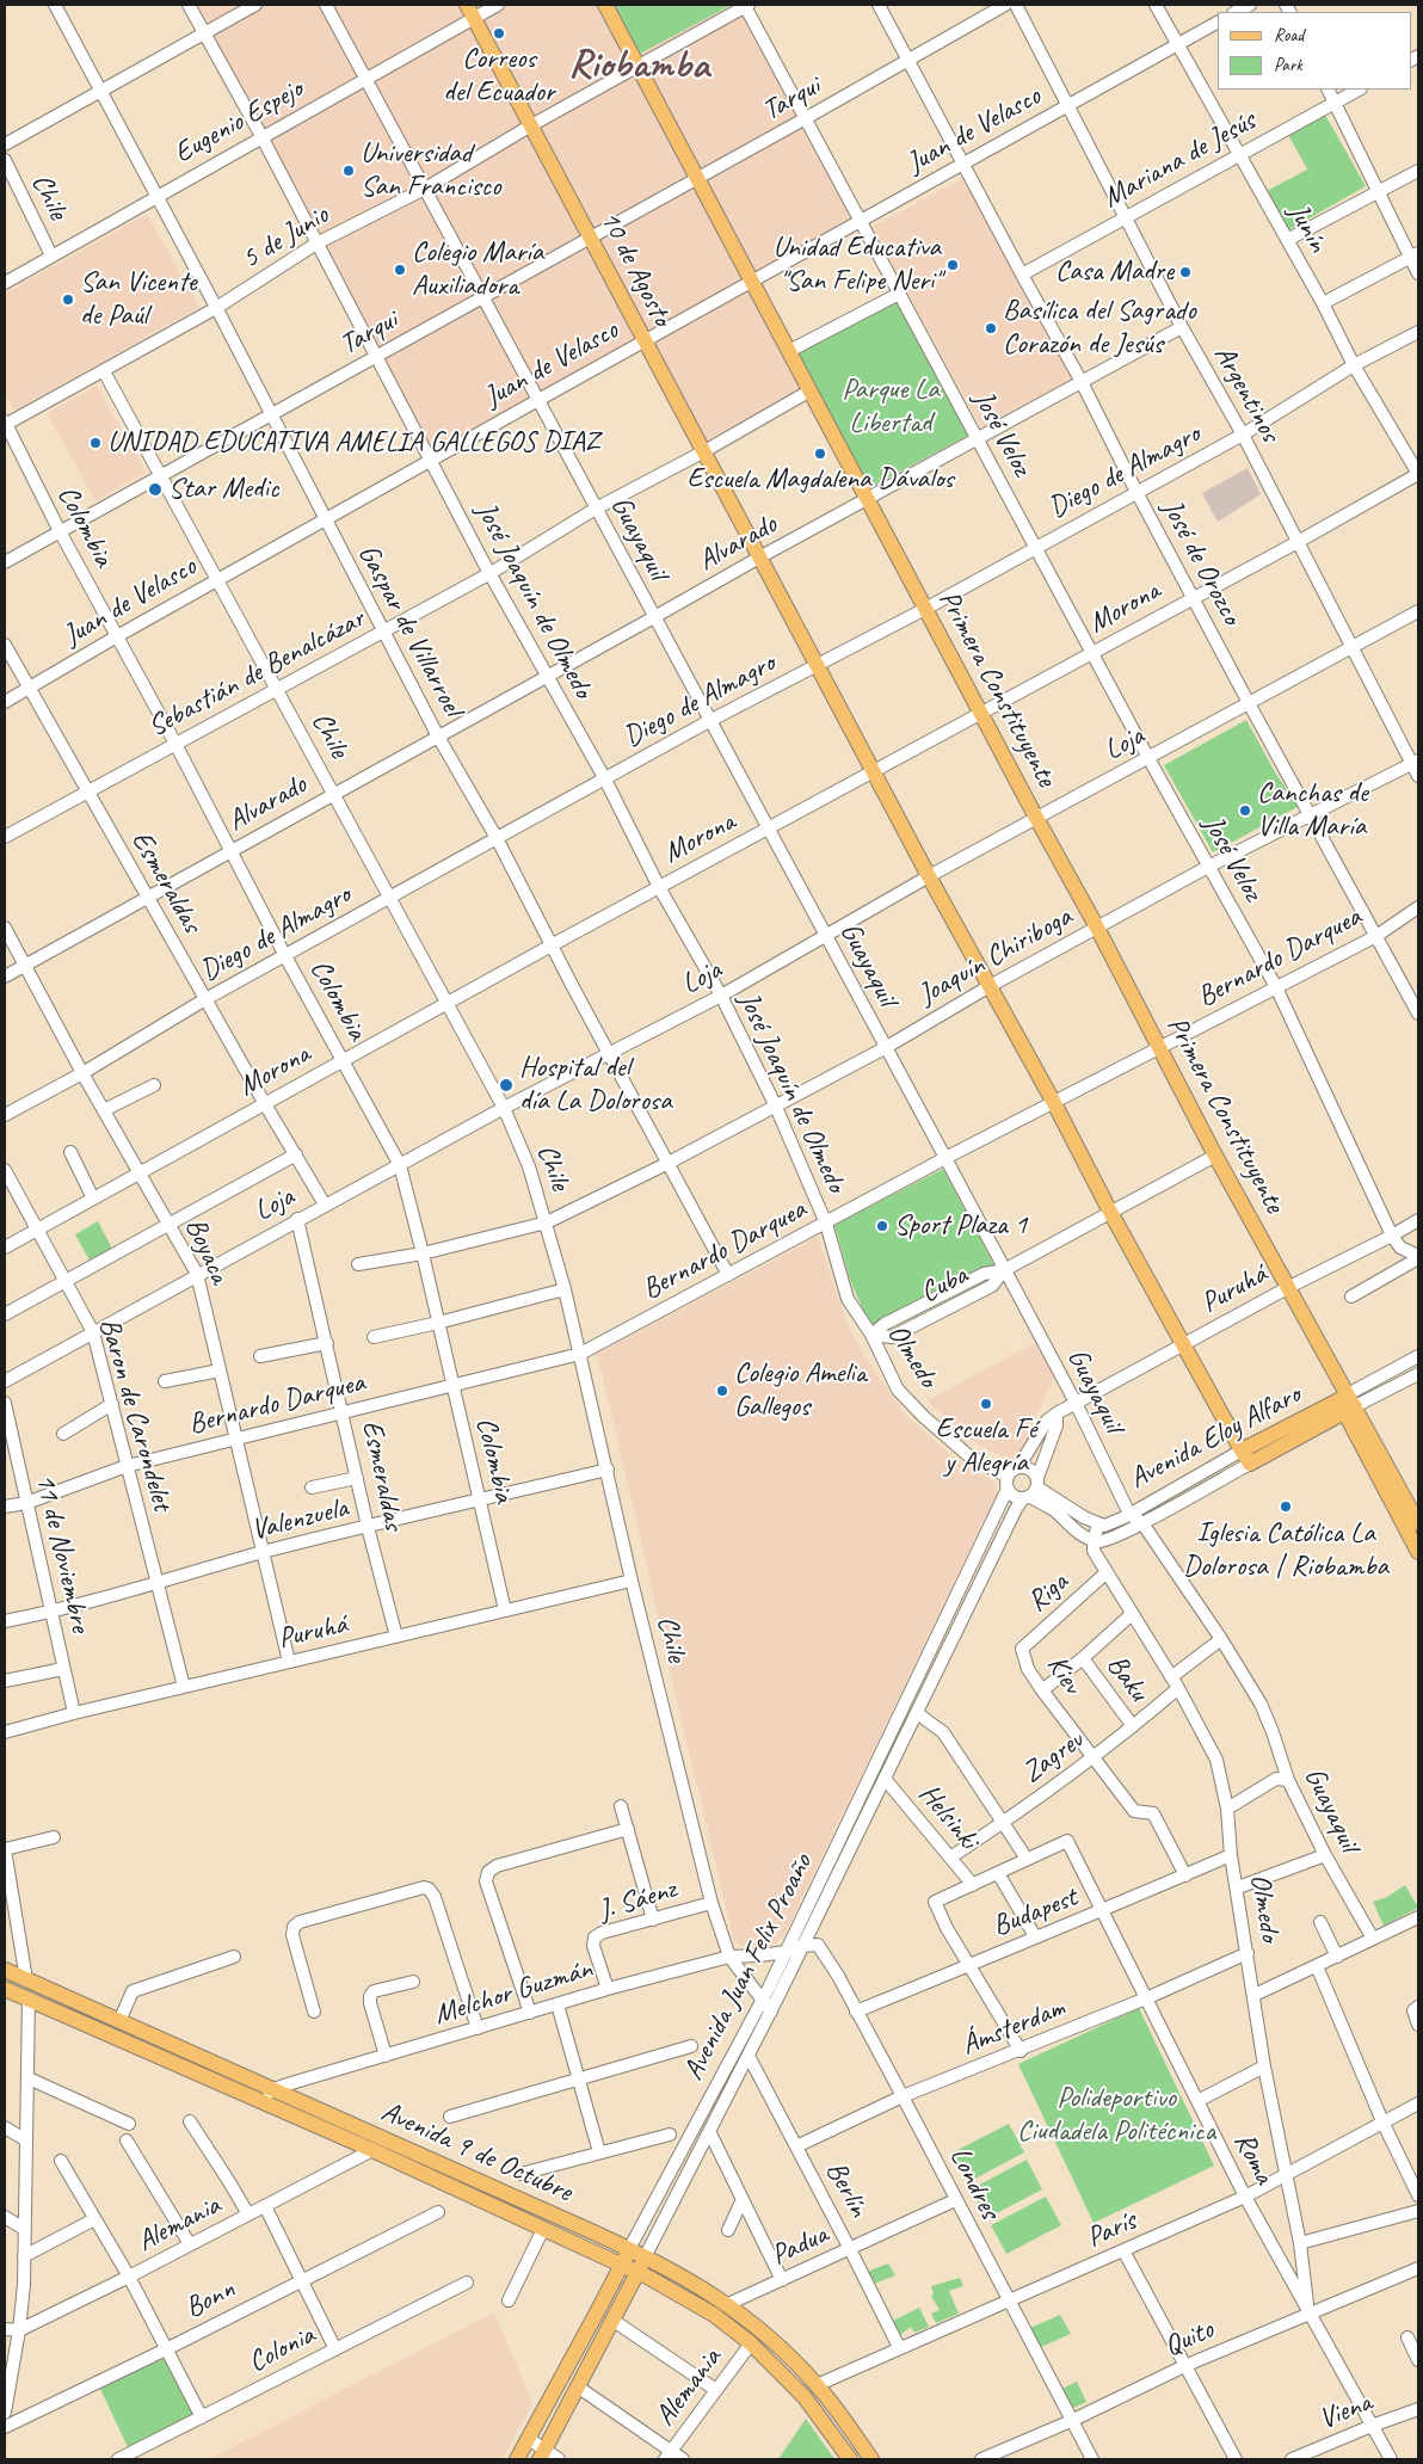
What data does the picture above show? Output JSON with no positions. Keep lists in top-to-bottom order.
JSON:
{
  "streets": {
    "main road": [
      "10 de Agosto",
      "Primera Constituyente",
      "Avenida Eloy Alfaro",
      "Avenida Juan Felix Proaño",
      "Avenida 9 de Octubre"
    ],
    "street": [
      "Tarqui",
      "Eugenio Espejo",
      "Juan de Velasco",
      "Mariana de Jesús",
      "Chile",
      "Junín",
      "5 de Junio",
      "Argentinos",
      "José Veloz",
      "Diego de Almagro",
      "Colombia",
      "Guayaquil",
      "Alvarado",
      "José de Orozco",
      "José Joaquín de Olmedo",
      "Morona",
      "Gaspar de Villarroel",
      "Sebastián de Benalcázar",
      "Loja",
      "Esmeraldas",
      "Joaquín Chiriboga",
      "Bernardo Darquea",
      "Boyaca",
      "Cuba",
      "Puruhá",
      "Olmedo",
      "Baron de Carondelet",
      "Valenzuela",
      "11 de Noviembre",
      "Riga",
      "Kiev",
      "Baku",
      "Zagrev",
      "Helsinki",
      "J. Sáenz",
      "Budapest",
      "Melchor Guzmán",
      "Ámsterdam",
      "Roma",
      "Londres",
      "Berlín",
      "Alemania",
      "París",
      "Padua",
      "Bonn",
      "Quito",
      "Colonia",
      "Viena"
    ]
  },
  "crossings": [
    ["Tarqui", "Chile"],
    ["Tarqui", "10 de Agosto"],
    ["Tarqui", "José Veloz"],
    ["Tarqui", "Colombia"],
    ["Tarqui", "Guayaquil"],
    ["Tarqui", "José de Orozco"],
    ["Tarqui", "José Joaquín de Olmedo"],
    ["Tarqui", "Gaspar de Villarroel"],
    ["Tarqui", "Primera Constituyente"],
    ["Eugenio Espejo", "Chile"],
    ["Eugenio Espejo", "10 de Agosto"],
    ["Eugenio Espejo", "Guayaquil"],
    ["Eugenio Espejo", "José Joaquín de Olmedo"],
    ["Eugenio Espejo", "Gaspar de Villarroel"],
    ["Juan de Velasco", "Chile"],
    ["Juan de Velasco", "Junín"],
    ["Juan de Velasco", "10 de Agosto"],
    ["Juan de Velasco", "Argentinos"],
    ["Juan de Velasco", "José Veloz"],
    ["Juan de Velasco", "Colombia"],
    ["Juan de Velasco", "Guayaquil"],
    ["Juan de Velasco", "José de Orozco"],
    ["Juan de Velasco", "José Joaquín de Olmedo"],
    ["Juan de Velasco", "Gaspar de Villarroel"],
    ["Juan de Velasco", "Primera Constituyente"],
    ["Juan de Velasco", "Esmeraldas"],
    ["Mariana de Jesús", "Junín"],
    ["Mariana de Jesús", "Argentinos"],
    ["Mariana de Jesús", "José de Orozco"],
    ["Chile", "5 de Junio"],
    ["Chile", "Diego de Almagro"],
    ["Chile", "Alvarado"],
    ["Chile", "Morona"],
    ["Chile", "Sebastián de Benalcázar"],
    ["Chile", "Loja"],
    ["Chile", "Joaquín Chiriboga"],
    ["Chile", "Bernardo Darquea"],
    ["Chile", "Puruhá"],
    ["Chile", "Valenzuela"],
    ["Chile", "J. Sáenz"],
    ["Chile", "Avenida Juan Felix Proaño"],
    ["Chile", "Melchor Guzmán"],
    ["Junín", "Diego de Almagro"],
    ["Junín", "Morona"],
    ["5 de Junio", "10 de Agosto"],
    ["5 de Junio", "José Veloz"],
    ["5 de Junio", "Colombia"],
    ["5 de Junio", "Guayaquil"],
    ["5 de Junio", "José Joaquín de Olmedo"],
    ["5 de Junio", "Gaspar de Villarroel"],
    ["5 de Junio", "Primera Constituyente"],
    ["10 de Agosto", "Diego de Almagro"],
    ["10 de Agosto", "Alvarado"],
    ["10 de Agosto", "Morona"],
    ["10 de Agosto", "Sebastián de Benalcázar"],
    ["10 de Agosto", "Loja"],
    ["10 de Agosto", "Joaquín Chiriboga"],
    ["10 de Agosto", "Bernardo Darquea"],
    ["10 de Agosto", "Cuba"],
    ["10 de Agosto", "Puruhá"],
    ["10 de Agosto", "Avenida Eloy Alfaro"],
    ["Argentinos", "Diego de Almagro"],
    ["Argentinos", "Alvarado"],
    ["Argentinos", "Morona"],
    ["Argentinos", "Loja"],
    ["Argentinos", "Joaquín Chiriboga"],
    ["José Veloz", "Diego de Almagro"],
    ["José Veloz", "Alvarado"],
    ["José Veloz", "Morona"],
    ["José Veloz", "Loja"],
    ["José Veloz", "Joaquín Chiriboga"],
    ["José Veloz", "Bernardo Darquea"],
    ["José Veloz", "Puruhá"],
    ["Diego de Almagro", "Colombia"],
    ["Diego de Almagro", "Guayaquil"],
    ["Diego de Almagro", "José de Orozco"],
    ["Diego de Almagro", "José Joaquín de Olmedo"],
    ["Diego de Almagro", "Gaspar de Villarroel"],
    ["Diego de Almagro", "Primera Constituyente"],
    ["Diego de Almagro", "Esmeraldas"],
    ["Diego de Almagro", "Boyaca"],
    ["Colombia", "Alvarado"],
    ["Colombia", "Morona"],
    ["Colombia", "Sebastián de Benalcázar"],
    ["Colombia", "Loja"],
    ["Colombia", "Joaquín Chiriboga"],
    ["Colombia", "Bernardo Darquea"],
    ["Colombia", "Puruhá"],
    ["Colombia", "Valenzuela"],
    ["Guayaquil", "Alvarado"],
    ["Guayaquil", "Morona"],
    ["Guayaquil", "Sebastián de Benalcázar"],
    ["Guayaquil", "Loja"],
    ["Guayaquil", "Joaquín Chiriboga"],
    ["Guayaquil", "Bernardo Darquea"],
    ["Guayaquil", "Cuba"],
    ["Guayaquil", "Puruhá"],
    ["Guayaquil", "Avenida Eloy Alfaro"],
    ["Guayaquil", "Zagrev"],
    ["Alvarado", "José de Orozco"],
    ["Alvarado", "José Joaquín de Olmedo"],
    ["Alvarado", "Gaspar de Villarroel"],
    ["Alvarado", "Primera Constituyente"],
    ["Alvarado", "Esmeraldas"],
    ["Alvarado", "Boyaca"],
    ["José de Orozco", "Morona"],
    ["José de Orozco", "Loja"],
    ["José de Orozco", "Joaquín Chiriboga"],
    ["José de Orozco", "Bernardo Darquea"],
    ["José Joaquín de Olmedo", "Morona"],
    ["José Joaquín de Olmedo", "Sebastián de Benalcázar"],
    ["José Joaquín de Olmedo", "Loja"],
    ["José Joaquín de Olmedo", "Joaquín Chiriboga"],
    ["José Joaquín de Olmedo", "Bernardo Darquea"],
    ["José Joaquín de Olmedo", "Olmedo"],
    ["Morona", "Gaspar de Villarroel"],
    ["Morona", "Primera Constituyente"],
    ["Morona", "Esmeraldas"],
    ["Morona", "Boyaca"],
    ["Morona", "Baron de Carondelet"],
    ["Gaspar de Villarroel", "Sebastián de Benalcázar"],
    ["Gaspar de Villarroel", "Loja"],
    ["Gaspar de Villarroel", "Joaquín Chiriboga"],
    ["Gaspar de Villarroel", "Bernardo Darquea"],
    ["Sebastián de Benalcázar", "Primera Constituyente"],
    ["Sebastián de Benalcázar", "Esmeraldas"],
    ["Primera Constituyente", "Loja"],
    ["Primera Constituyente", "Joaquín Chiriboga"],
    ["Primera Constituyente", "Bernardo Darquea"],
    ["Primera Constituyente", "Cuba"],
    ["Primera Constituyente", "Puruhá"],
    ["Primera Constituyente", "Avenida Eloy Alfaro"],
    ["Loja", "Esmeraldas"],
    ["Loja", "Boyaca"],
    ["Loja", "Baron de Carondelet"],
    ["Esmeraldas", "Bernardo Darquea"],
    ["Esmeraldas", "Puruhá"],
    ["Esmeraldas", "Valenzuela"],
    ["Bernardo Darquea", "Boyaca"],
    ["Bernardo Darquea", "Olmedo"],
    ["Bernardo Darquea", "Baron de Carondelet"],
    ["Bernardo Darquea", "11 de Noviembre"],
    ["Boyaca", "Puruhá"],
    ["Boyaca", "Valenzuela"],
    ["Cuba", "Olmedo"],
    ["Puruhá", "Baron de Carondelet"],
    ["Puruhá", "11 de Noviembre"],
    ["Olmedo", "Avenida Eloy Alfaro"],
    ["Olmedo", "Riga"],
    ["Olmedo", "Zagrev"],
    ["Olmedo", "Budapest"],
    ["Olmedo", "Avenida Juan Felix Proaño"],
    ["Olmedo", "Ámsterdam"],
    ["Olmedo", "Roma"],
    ["Olmedo", "París"],
    ["Olmedo", "Quito"],
    ["Baron de Carondelet", "Valenzuela"],
    ["Valenzuela", "11 de Noviembre"],
    ["Riga", "Kiev"],
    ["Kiev", "Zagrev"],
    ["Kiev", "Budapest"],
    ["Baku", "Zagrev"],
    ["Zagrev", "Helsinki"],
    ["Helsinki", "Avenida Juan Felix Proaño"],
    ["J. Sáenz", "Melchor Guzmán"],
    ["Budapest", "Roma"],
    ["Budapest", "Londres"],
    ["Avenida Juan Felix Proaño", "Melchor Guzmán"],
    ["Avenida Juan Felix Proaño", "Avenida 9 de Octubre"],
    ["Avenida Juan Felix Proaño", "Londres"],
    ["Avenida Juan Felix Proaño", "Berlín"],
    ["Melchor Guzmán", "Avenida 9 de Octubre"],
    ["Melchor Guzmán", "Londres"],
    ["Ámsterdam", "Roma"],
    ["Ámsterdam", "Londres"],
    ["Ámsterdam", "Berlín"],
    ["Avenida 9 de Octubre", "Alemania"],
    ["Avenida 9 de Octubre", "París"],
    ["Avenida 9 de Octubre", "Padua"],
    ["Roma", "París"],
    ["Roma", "Quito"],
    ["Roma", "Viena"],
    ["Londres", "París"],
    ["Londres", "Padua"],
    ["Londres", "Quito"],
    ["Berlín", "París"],
    ["Berlín", "Padua"]
  ],
  "districts": ["Riobamba"],
  "parks": ["Parque La Libertad", "Polideportivo Ciudadela Politécnica"],
  "places": [
    "Correos del Ecuador",
    "Universidad San Francisco",
    "Unidad Educativa \"San Felipe Neri\"",
    "Colegio María Auxiliadora",
    "Casa Madre",
    "San Vicente de Paúl",
    "Basílica del Sagrado Corazón de Jesús",
    "UNIDAD EDUCATIVA AMELIA GALLEGOS DIAZ",
    "Escuela Magdalena Dávalos",
    "Star Medic",
    "Canchas de Villa María",
    "Hospital del día La Dolorosa",
    "Sport Plaza 1",
    "Colegio Amelia Gallegos",
    "Escuela Fé y Alegría",
    "Iglesia Católica La Dolorosa | Riobamba"
  ],
  "legend": ["Road", "Park"]
}
